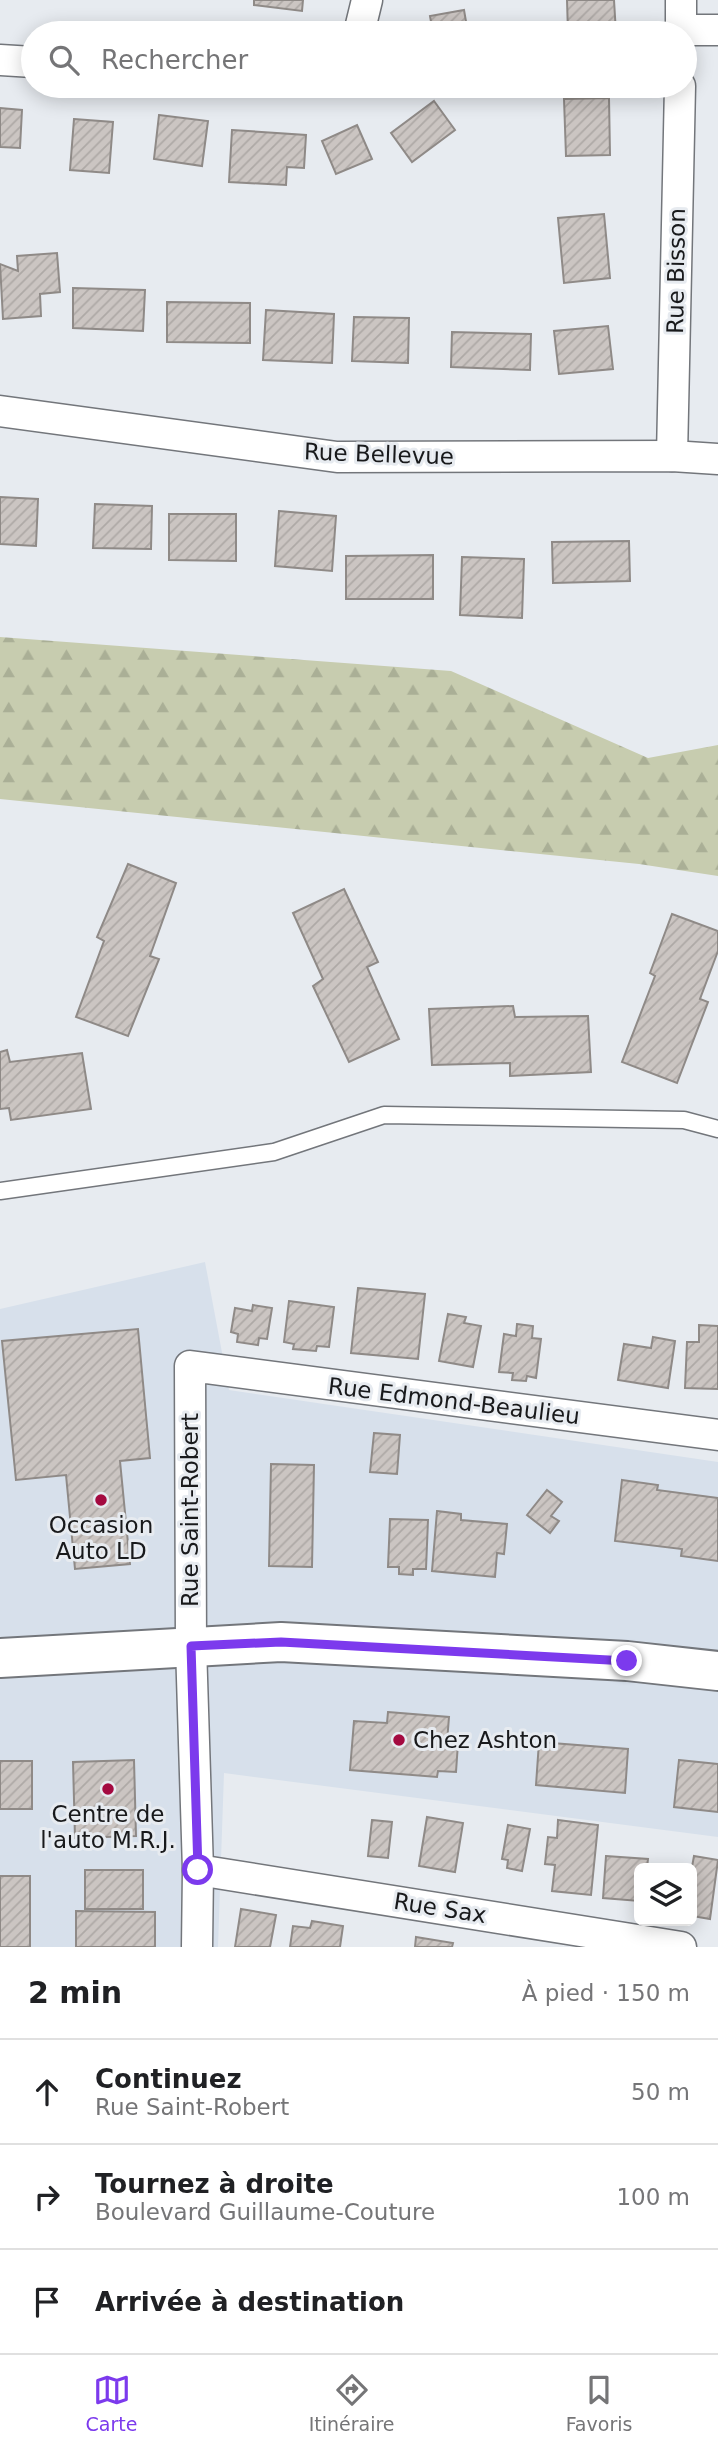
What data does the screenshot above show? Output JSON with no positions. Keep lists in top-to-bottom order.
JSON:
{
  "streets": {
    "street": [
      "Rue Bisson",
      "Rue Bellevue",
      "Rue Edmond-Beaulieu",
      "Rue Saint-Robert",
      "Rue Sax"
    ]
  },
  "crossings": [
    ["Rue Bisson", "Rue Bellevue"],
    ["Rue Edmond-Beaulieu", "Rue Saint-Robert"],
    ["Rue Saint-Robert", "Rue Sax"]
  ],
  "places": ["Occasion Auto LD", "Chez Ashton", "Centre de l'auto M.R.J."],
  "page": {
    "search": "Rechercher",
    "heading": ["2 min", "À pied · 150 m"],
    "list": [
      ["Continuez", "Rue Saint-Robert", "50 m"],
      ["Tournez à droite", "Boulevard Guillaume-Couture", "100 m"],
      "Arrivée à destination"
    ],
    "nav": ["Carte", "Itinéraire", "Favoris"]
  }
}
